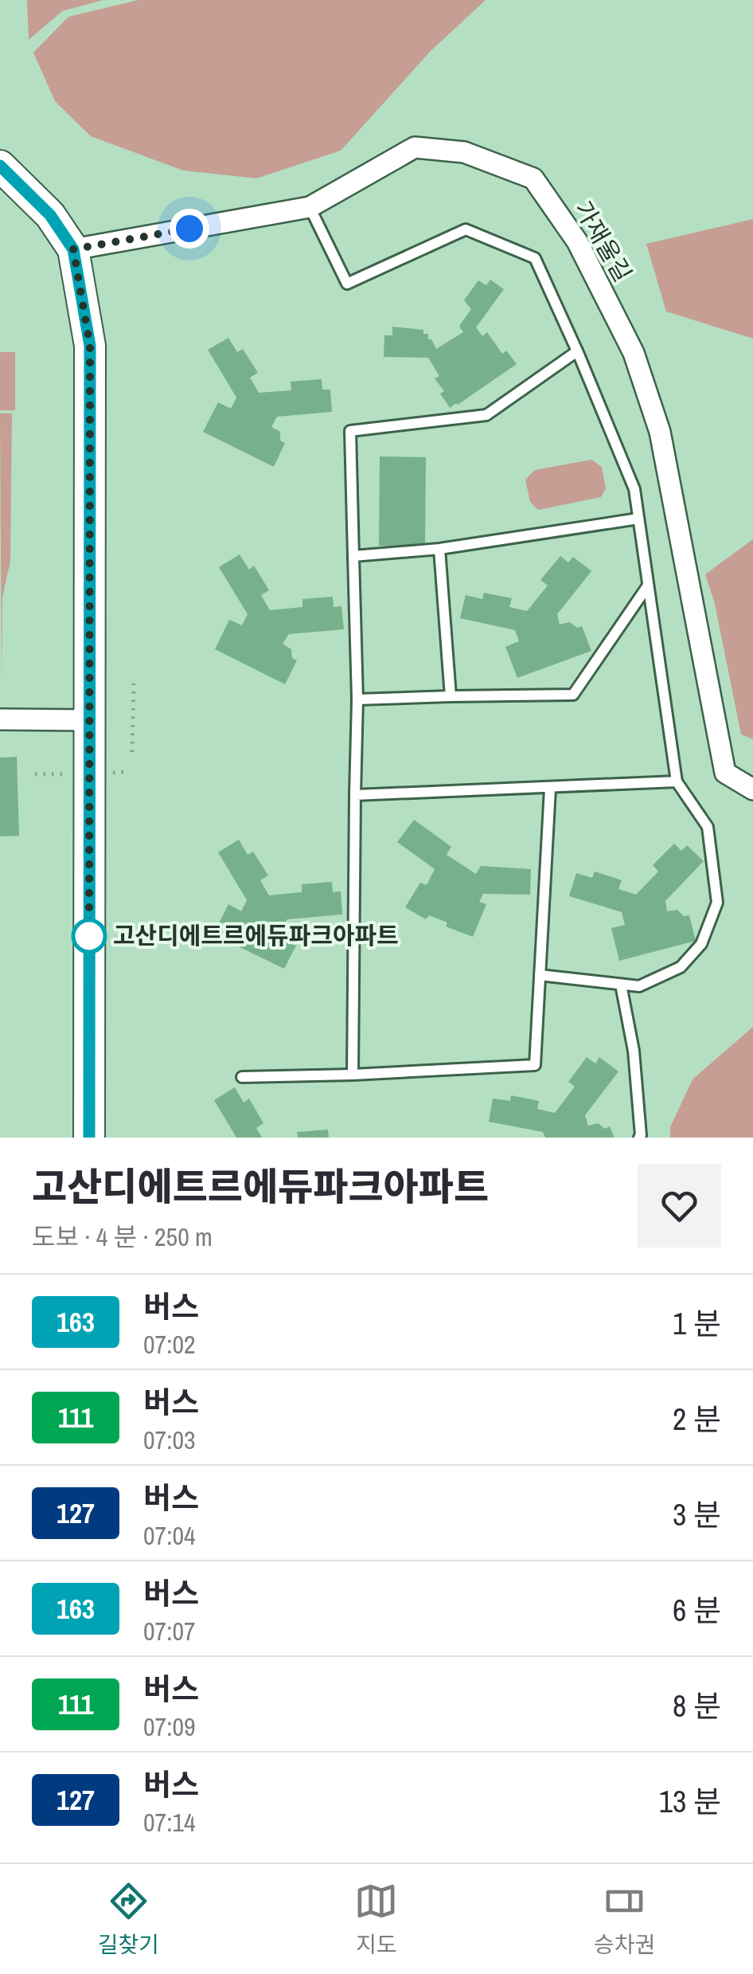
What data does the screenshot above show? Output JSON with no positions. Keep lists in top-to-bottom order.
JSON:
{
  "streets": {
    "street": ["가재울길"]
  },
  "places": ["고산디에트르에듀파크아파트"],
  "lines": ["bus line 163"],
  "page": {
    "heading": ["고산디에트르에듀파크아파트", "도보 · 4 분 · 250 m"],
    "list": [
      {
        "mark": "163",
        "name": "버스",
        "note": "07:02",
        "value": "1 분"
      },
      {
        "mark": "111",
        "name": "버스",
        "note": "07:03",
        "value": "2 분"
      },
      {
        "mark": "127",
        "name": "버스",
        "note": "07:04",
        "value": "3 분"
      },
      {
        "mark": "163",
        "name": "버스",
        "note": "07:07",
        "value": "6 분"
      },
      {
        "mark": "111",
        "name": "버스",
        "note": "07:09",
        "value": "8 분"
      },
      {
        "mark": "127",
        "name": "버스",
        "note": "07:14",
        "value": "13 분"
      }
    ],
    "tabs": ["길찾기", "지도", "승차권"]
  }
}
